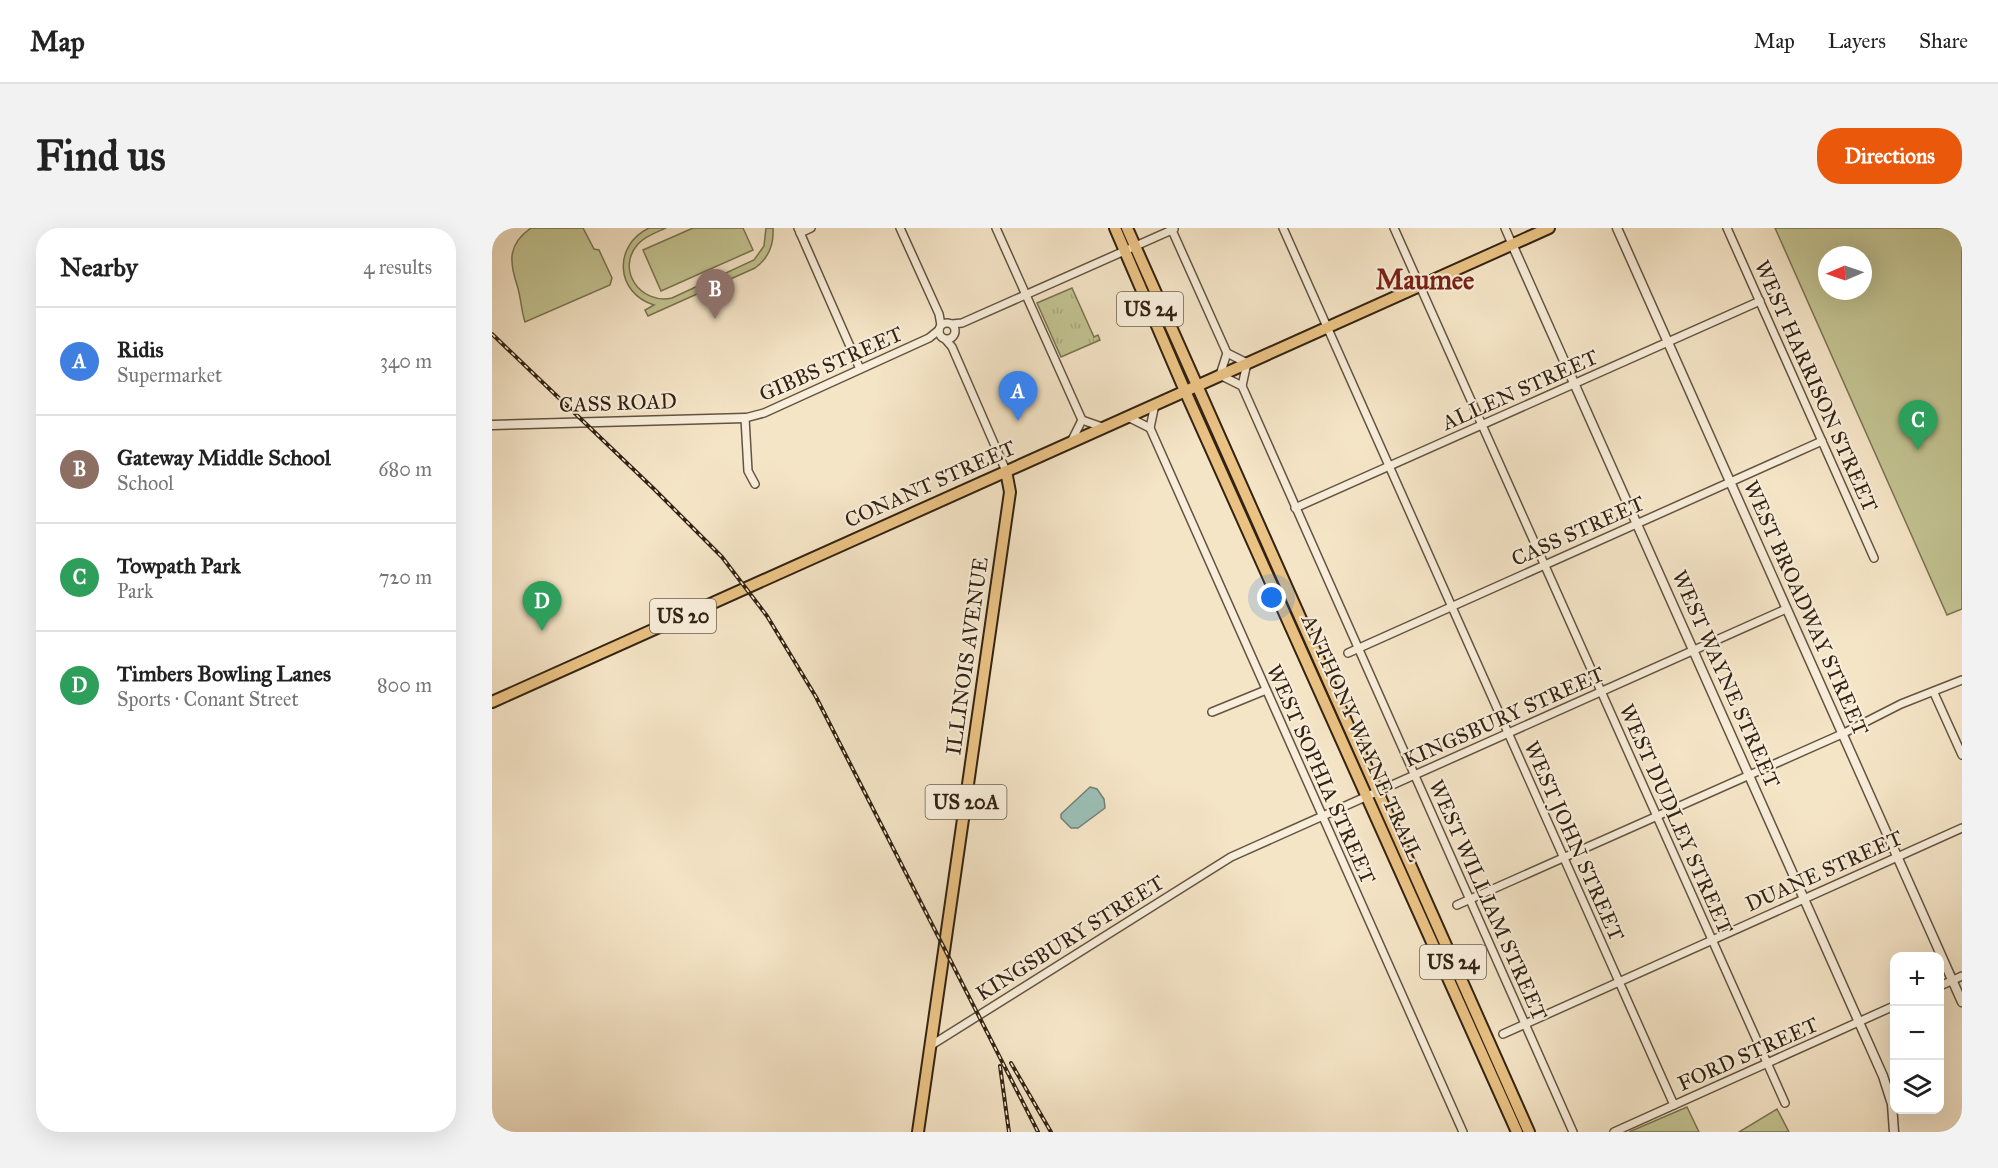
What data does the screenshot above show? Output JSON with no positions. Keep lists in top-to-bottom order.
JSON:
{
  "streets": {
    "main road": [
      "US 24",
      "CONANT STREET",
      "US 20",
      "ILLINOIS AVENUE",
      "ANTHONY WAYNE TRAIL",
      "US 20A"
    ],
    "street": [
      "GIBBS STREET",
      "WEST HARRISON STREET",
      "ALLEN STREET",
      "CASS ROAD",
      "CASS STREET",
      "WEST BROADWAY STREET",
      "WEST WAYNE STREET",
      "KINGSBURY STREET",
      "WEST SOPHIA STREET",
      "WEST DUDLEY STREET",
      "WEST JOHN STREET",
      "DUANE STREET",
      "WEST WILLIAM STREET",
      "FORD STREET"
    ]
  },
  "crossings": [
    ["GIBBS STREET", "CASS ROAD"],
    ["GIBBS STREET", "ANTHONY WAYNE TRAIL"],
    ["WEST HARRISON STREET", "ALLEN STREET"],
    ["WEST HARRISON STREET", "CASS STREET"],
    ["ALLEN STREET", "WEST BROADWAY STREET"],
    ["ALLEN STREET", "WEST WAYNE STREET"],
    ["ALLEN STREET", "WEST DUDLEY STREET"],
    ["ALLEN STREET", "WEST JOHN STREET"],
    ["ALLEN STREET", "WEST WILLIAM STREET"],
    ["CONANT STREET", "ILLINOIS AVENUE"],
    ["CONANT STREET", "WEST WAYNE STREET"],
    ["CONANT STREET", "ANTHONY WAYNE TRAIL"],
    ["CONANT STREET", "WEST DUDLEY STREET"],
    ["CONANT STREET", "WEST JOHN STREET"],
    ["CASS STREET", "WEST BROADWAY STREET"],
    ["CASS STREET", "WEST WAYNE STREET"],
    ["CASS STREET", "WEST DUDLEY STREET"],
    ["CASS STREET", "WEST JOHN STREET"],
    ["CASS STREET", "WEST WILLIAM STREET"],
    ["WEST BROADWAY STREET", "KINGSBURY STREET"],
    ["WEST BROADWAY STREET", "DUANE STREET"],
    ["ILLINOIS AVENUE", "KINGSBURY STREET"],
    ["WEST WAYNE STREET", "KINGSBURY STREET"],
    ["WEST WAYNE STREET", "DUANE STREET"],
    ["WEST WAYNE STREET", "FORD STREET"],
    ["KINGSBURY STREET", "ANTHONY WAYNE TRAIL"],
    ["KINGSBURY STREET", "WEST SOPHIA STREET"],
    ["KINGSBURY STREET", "WEST DUDLEY STREET"],
    ["KINGSBURY STREET", "WEST JOHN STREET"],
    ["KINGSBURY STREET", "WEST WILLIAM STREET"],
    ["WEST DUDLEY STREET", "DUANE STREET"],
    ["WEST DUDLEY STREET", "FORD STREET"],
    ["WEST JOHN STREET", "DUANE STREET"],
    ["WEST JOHN STREET", "FORD STREET"],
    ["DUANE STREET", "WEST WILLIAM STREET"]
  ],
  "districts": ["Maumee"],
  "north": "left",
  "page": {
    "header": "Map",
    "nav": ["Map", "Layers", "Share"],
    "buttons": "Directions",
    "title": "Find us",
    "heading": ["Nearby", "4 results"],
    "pins": [
      "B",
      "A",
      "C",
      "D"
    ],
    "list": [
      {
        "mark": "A",
        "name": "Ridis",
        "note": "Supermarket",
        "value": "340 m"
      },
      {
        "mark": "B",
        "name": "Gateway Middle School",
        "note": "School",
        "value": "680 m"
      },
      {
        "mark": "C",
        "name": "Towpath Park",
        "note": "Park",
        "value": "720 m"
      },
      {
        "mark": "D",
        "name": "Timbers Bowling Lanes",
        "note": "Sports · Conant Street",
        "value": "800 m"
      }
    ],
    "map_buttons": ["+", "−"]
  }
}
